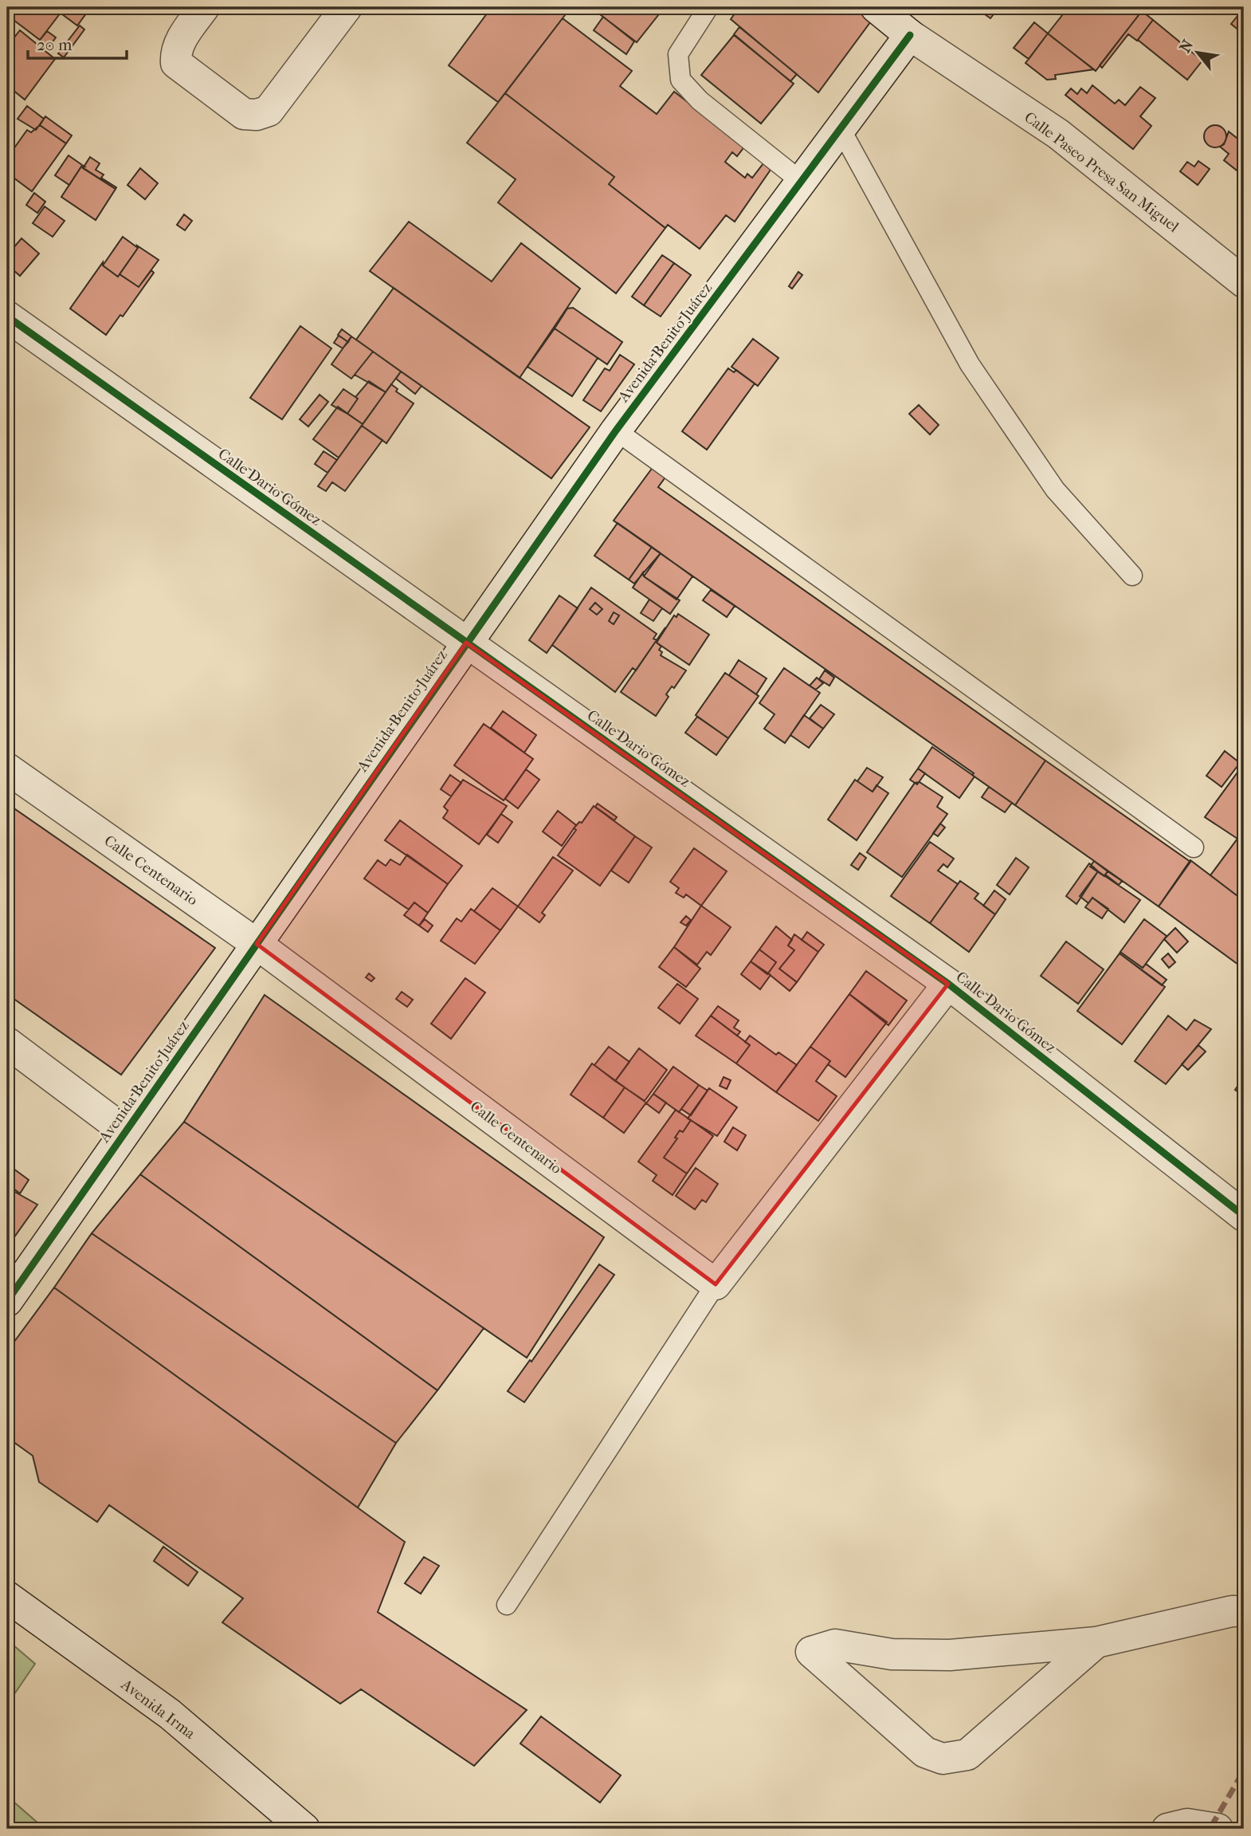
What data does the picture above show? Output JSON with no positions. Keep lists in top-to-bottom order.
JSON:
{
  "streets": {
    "street": [
      "Calle Paseo Presa San Miguel",
      "Avenida Benito Juárez",
      "Calle Dario Gómez",
      "Calle Centenario",
      "Avenida Irma"
    ]
  },
  "crossings": [
    ["Calle Paseo Presa San Miguel", "Avenida Benito Juárez"],
    ["Avenida Benito Juárez", "Calle Dario Gómez"],
    ["Avenida Benito Juárez", "Calle Centenario"]
  ],
  "scale_bar": "20 m",
  "north": "top left"
}
